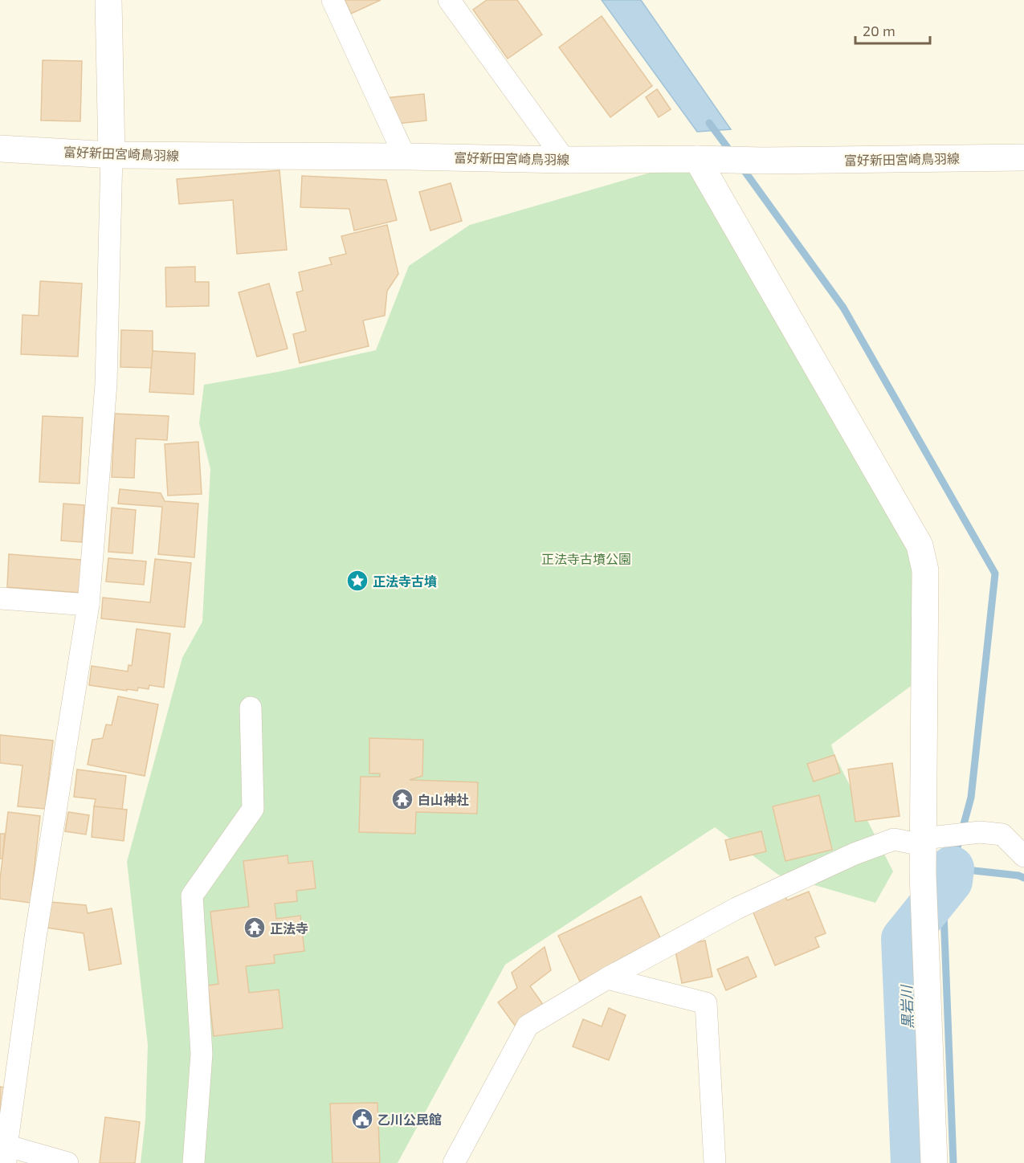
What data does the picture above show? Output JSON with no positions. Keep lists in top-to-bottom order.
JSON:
{
  "streets": {
    "street": ["富好新田宮崎鳥羽線"]
  },
  "water": ["黒岩川"],
  "parks": ["正法寺古墳公園"],
  "places": {
    "place": ["正法寺古墳"],
    "temple": ["白山神社", "正法寺"],
    "public building": ["乙川公民館"]
  },
  "scale_bar": "20 m"
}
